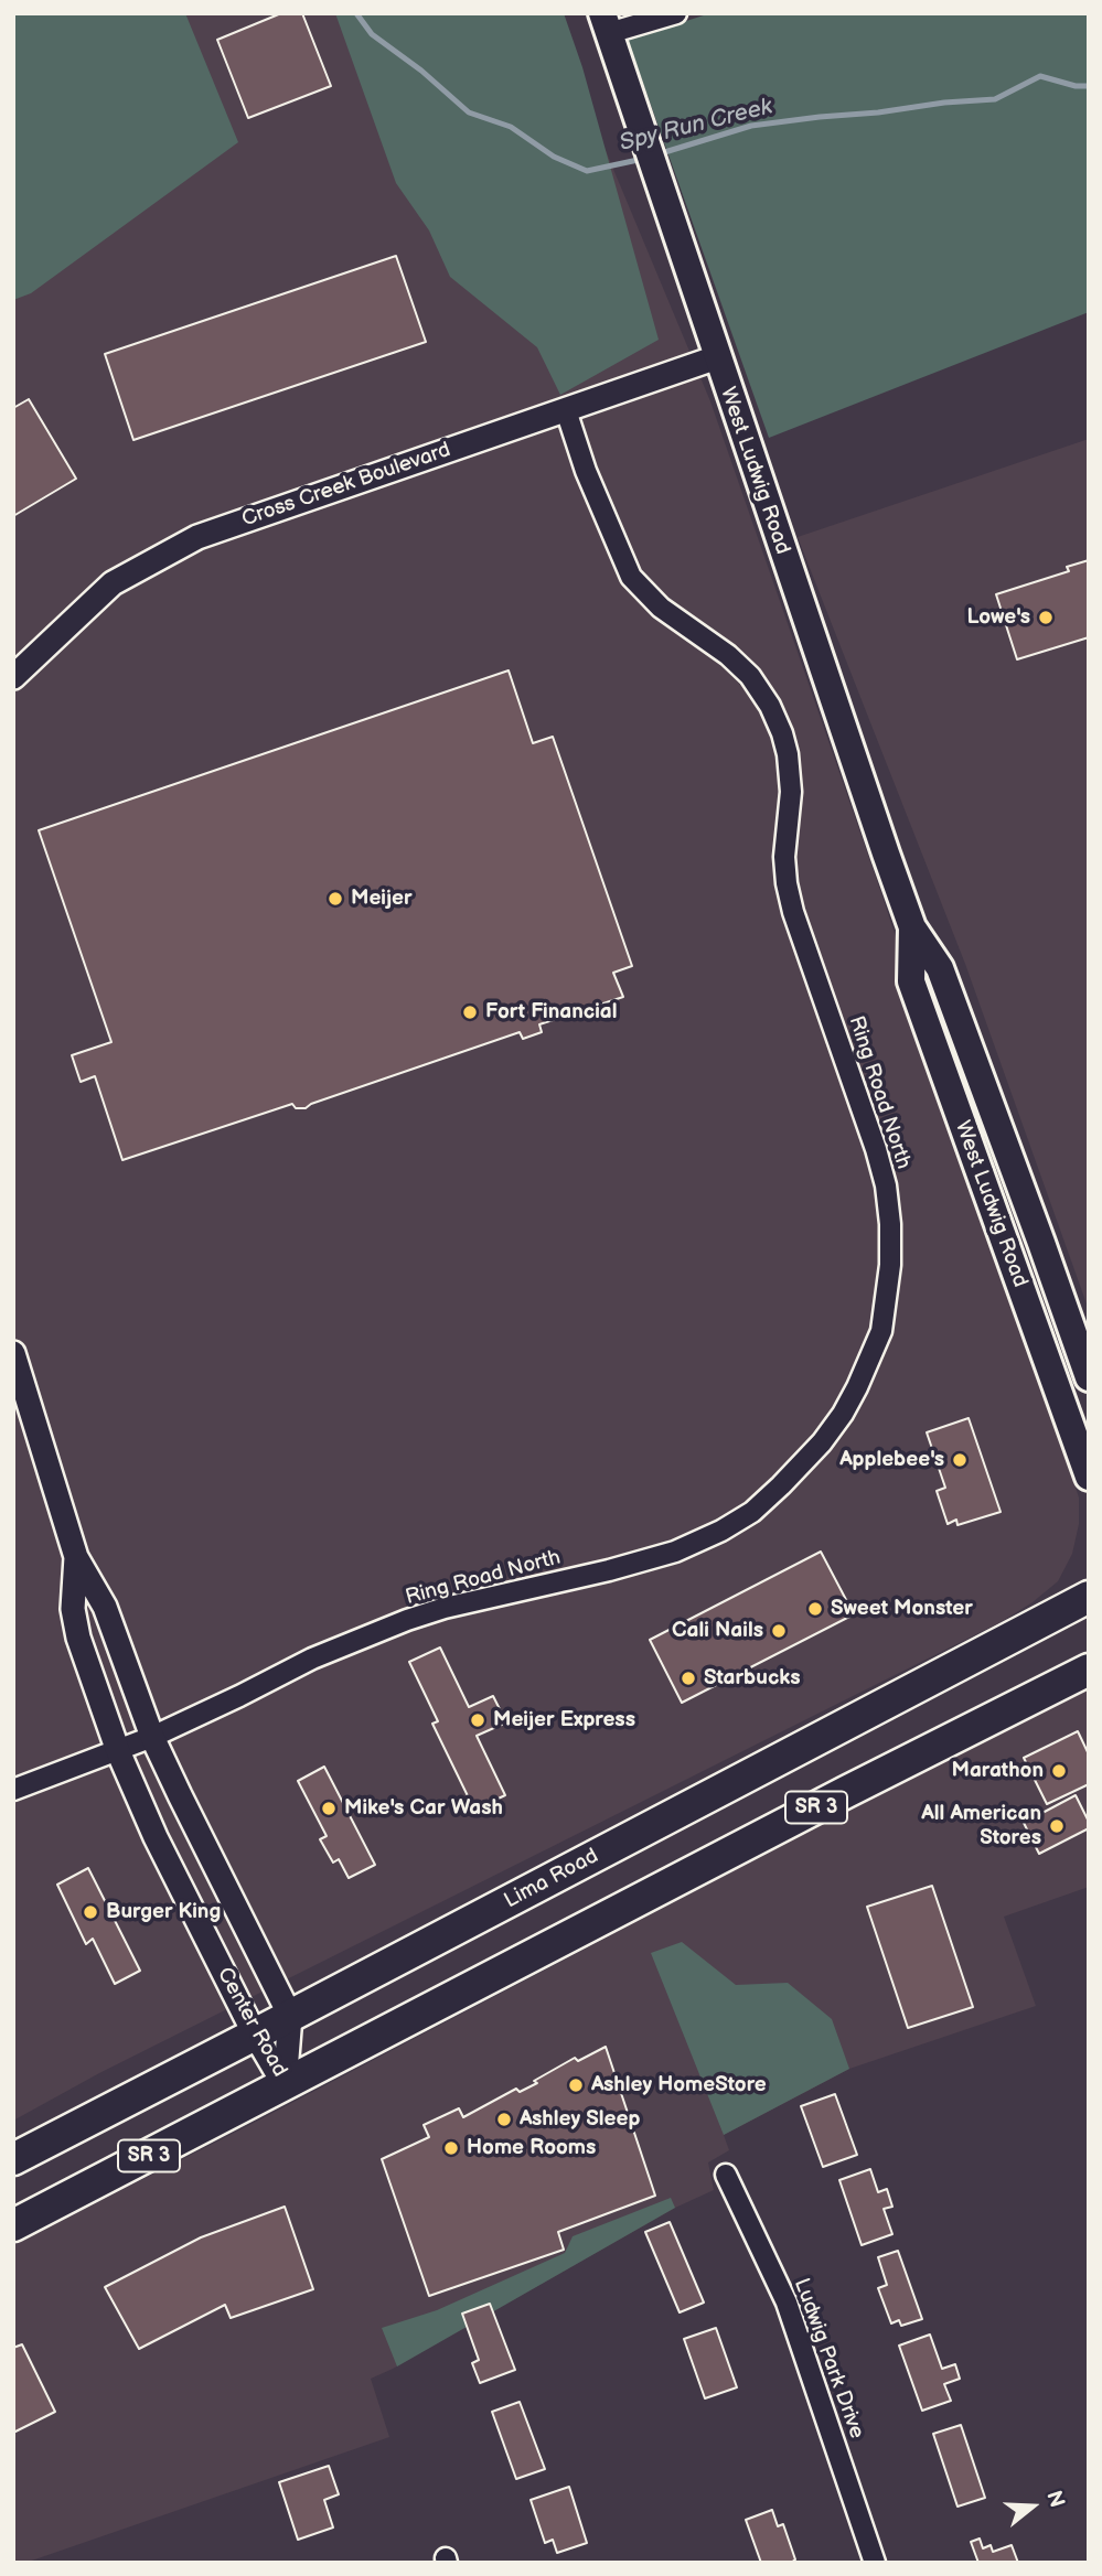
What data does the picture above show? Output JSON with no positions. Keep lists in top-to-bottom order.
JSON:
{
  "streets": {
    "highway": ["SR 3", "Lima Road"],
    "main road": ["West Ludwig Road"],
    "street": [
      "Cross Creek Boulevard",
      "Ring Road North",
      "Center Road",
      "Ludwig Park Drive"
    ]
  },
  "crossings": [
    ["West Ludwig Road", "Cross Creek Boulevard"],
    ["Cross Creek Boulevard", "Ring Road North"],
    ["Ring Road North", "Center Road"],
    ["SR 3", "Center Road"],
    ["Lima Road", "Center Road"]
  ],
  "water": ["Spy Run Creek"],
  "places": [
    "Lowe's",
    "Meijer",
    "Fort Financial",
    "Applebee's",
    "Sweet Monster",
    "Cali Nails",
    "Starbucks",
    "Meijer Express",
    "Marathon",
    "Mike's Car Wash",
    "All American Stores",
    "Burger King",
    "Ashley HomeStore",
    "Ashley Sleep",
    "Home Rooms"
  ],
  "north": "right"
}
